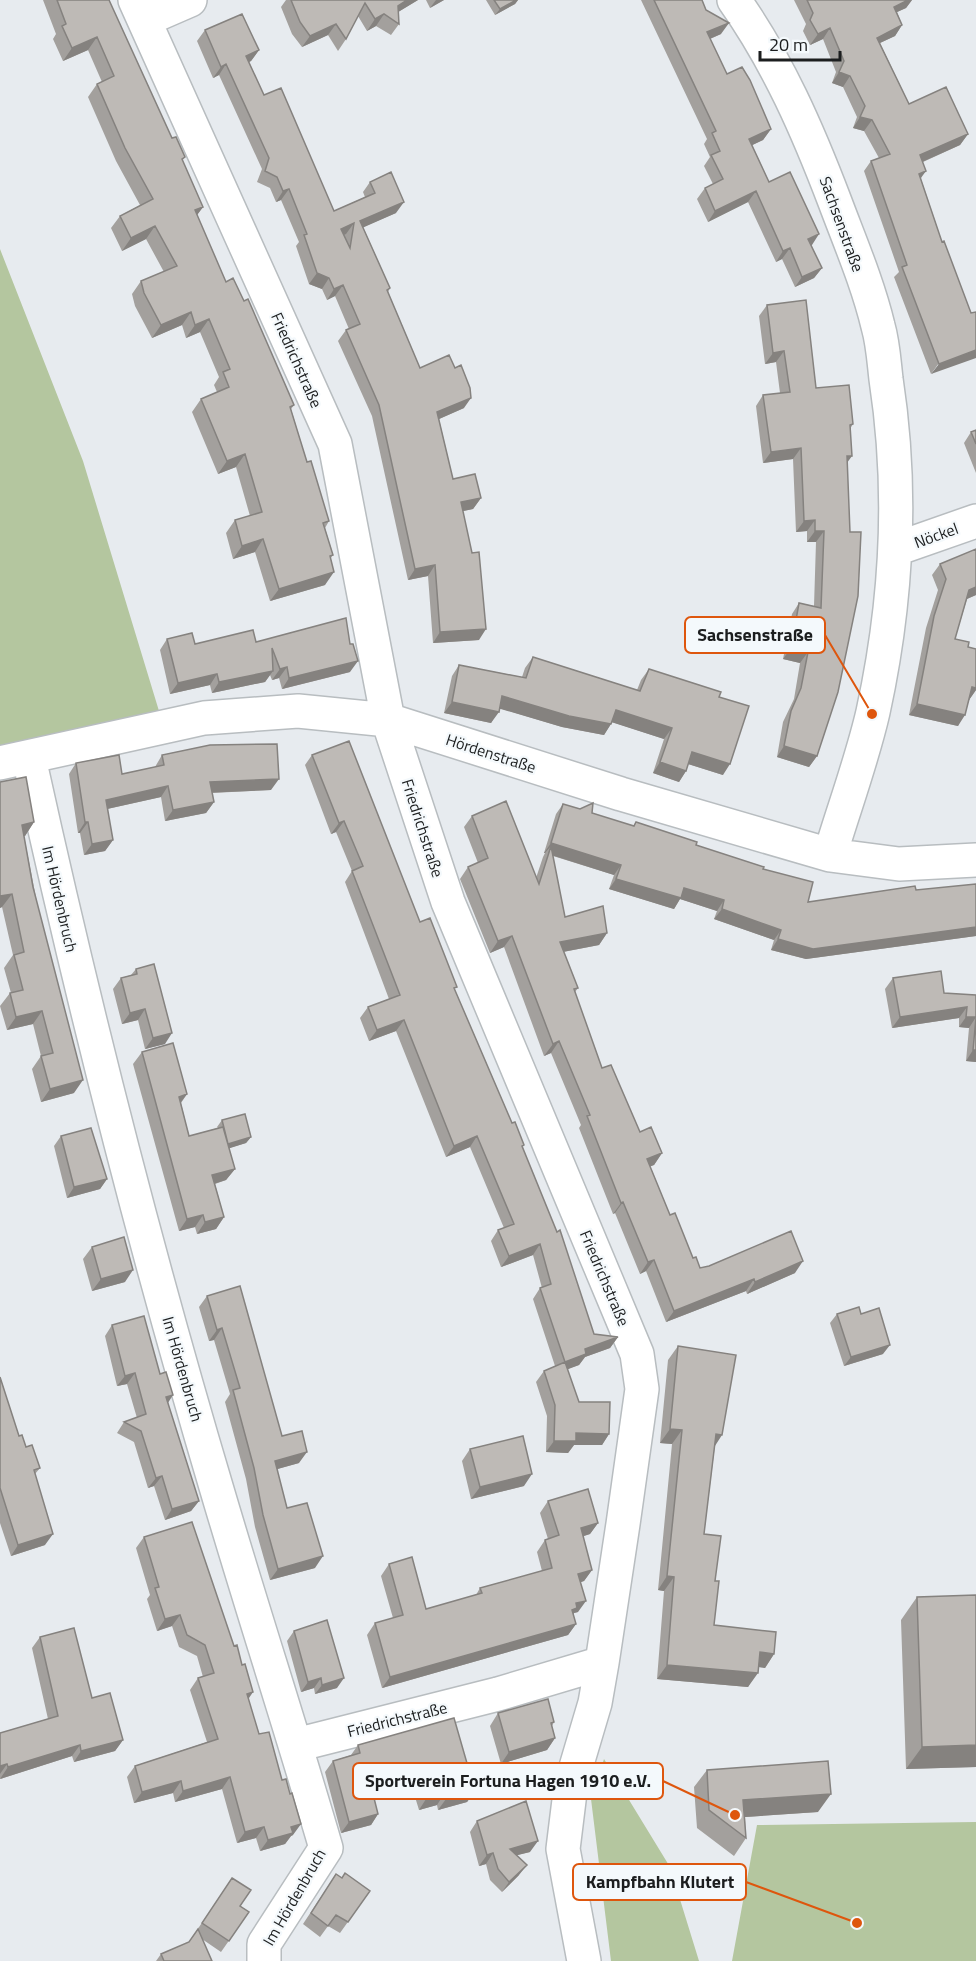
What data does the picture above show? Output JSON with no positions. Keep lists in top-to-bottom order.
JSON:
{
  "streets": {
    "street": [
      "Sachsenstraße",
      "Friedrichstraße",
      "Nöckel",
      "Hördenstraße",
      "Im Hördenbruch"
    ]
  },
  "crossings": [
    ["Sachsenstraße", "Nöckel"],
    ["Sachsenstraße", "Hördenstraße"],
    ["Friedrichstraße", "Hördenstraße"],
    ["Friedrichstraße", "Im Hördenbruch"],
    ["Hördenstraße", "Im Hördenbruch"]
  ],
  "places": ["Sachsenstraße", "Sportverein Fortuna Hagen 1910 e.V.", "Kampfbahn Klutert"],
  "scale_bar": "20 m"
}
